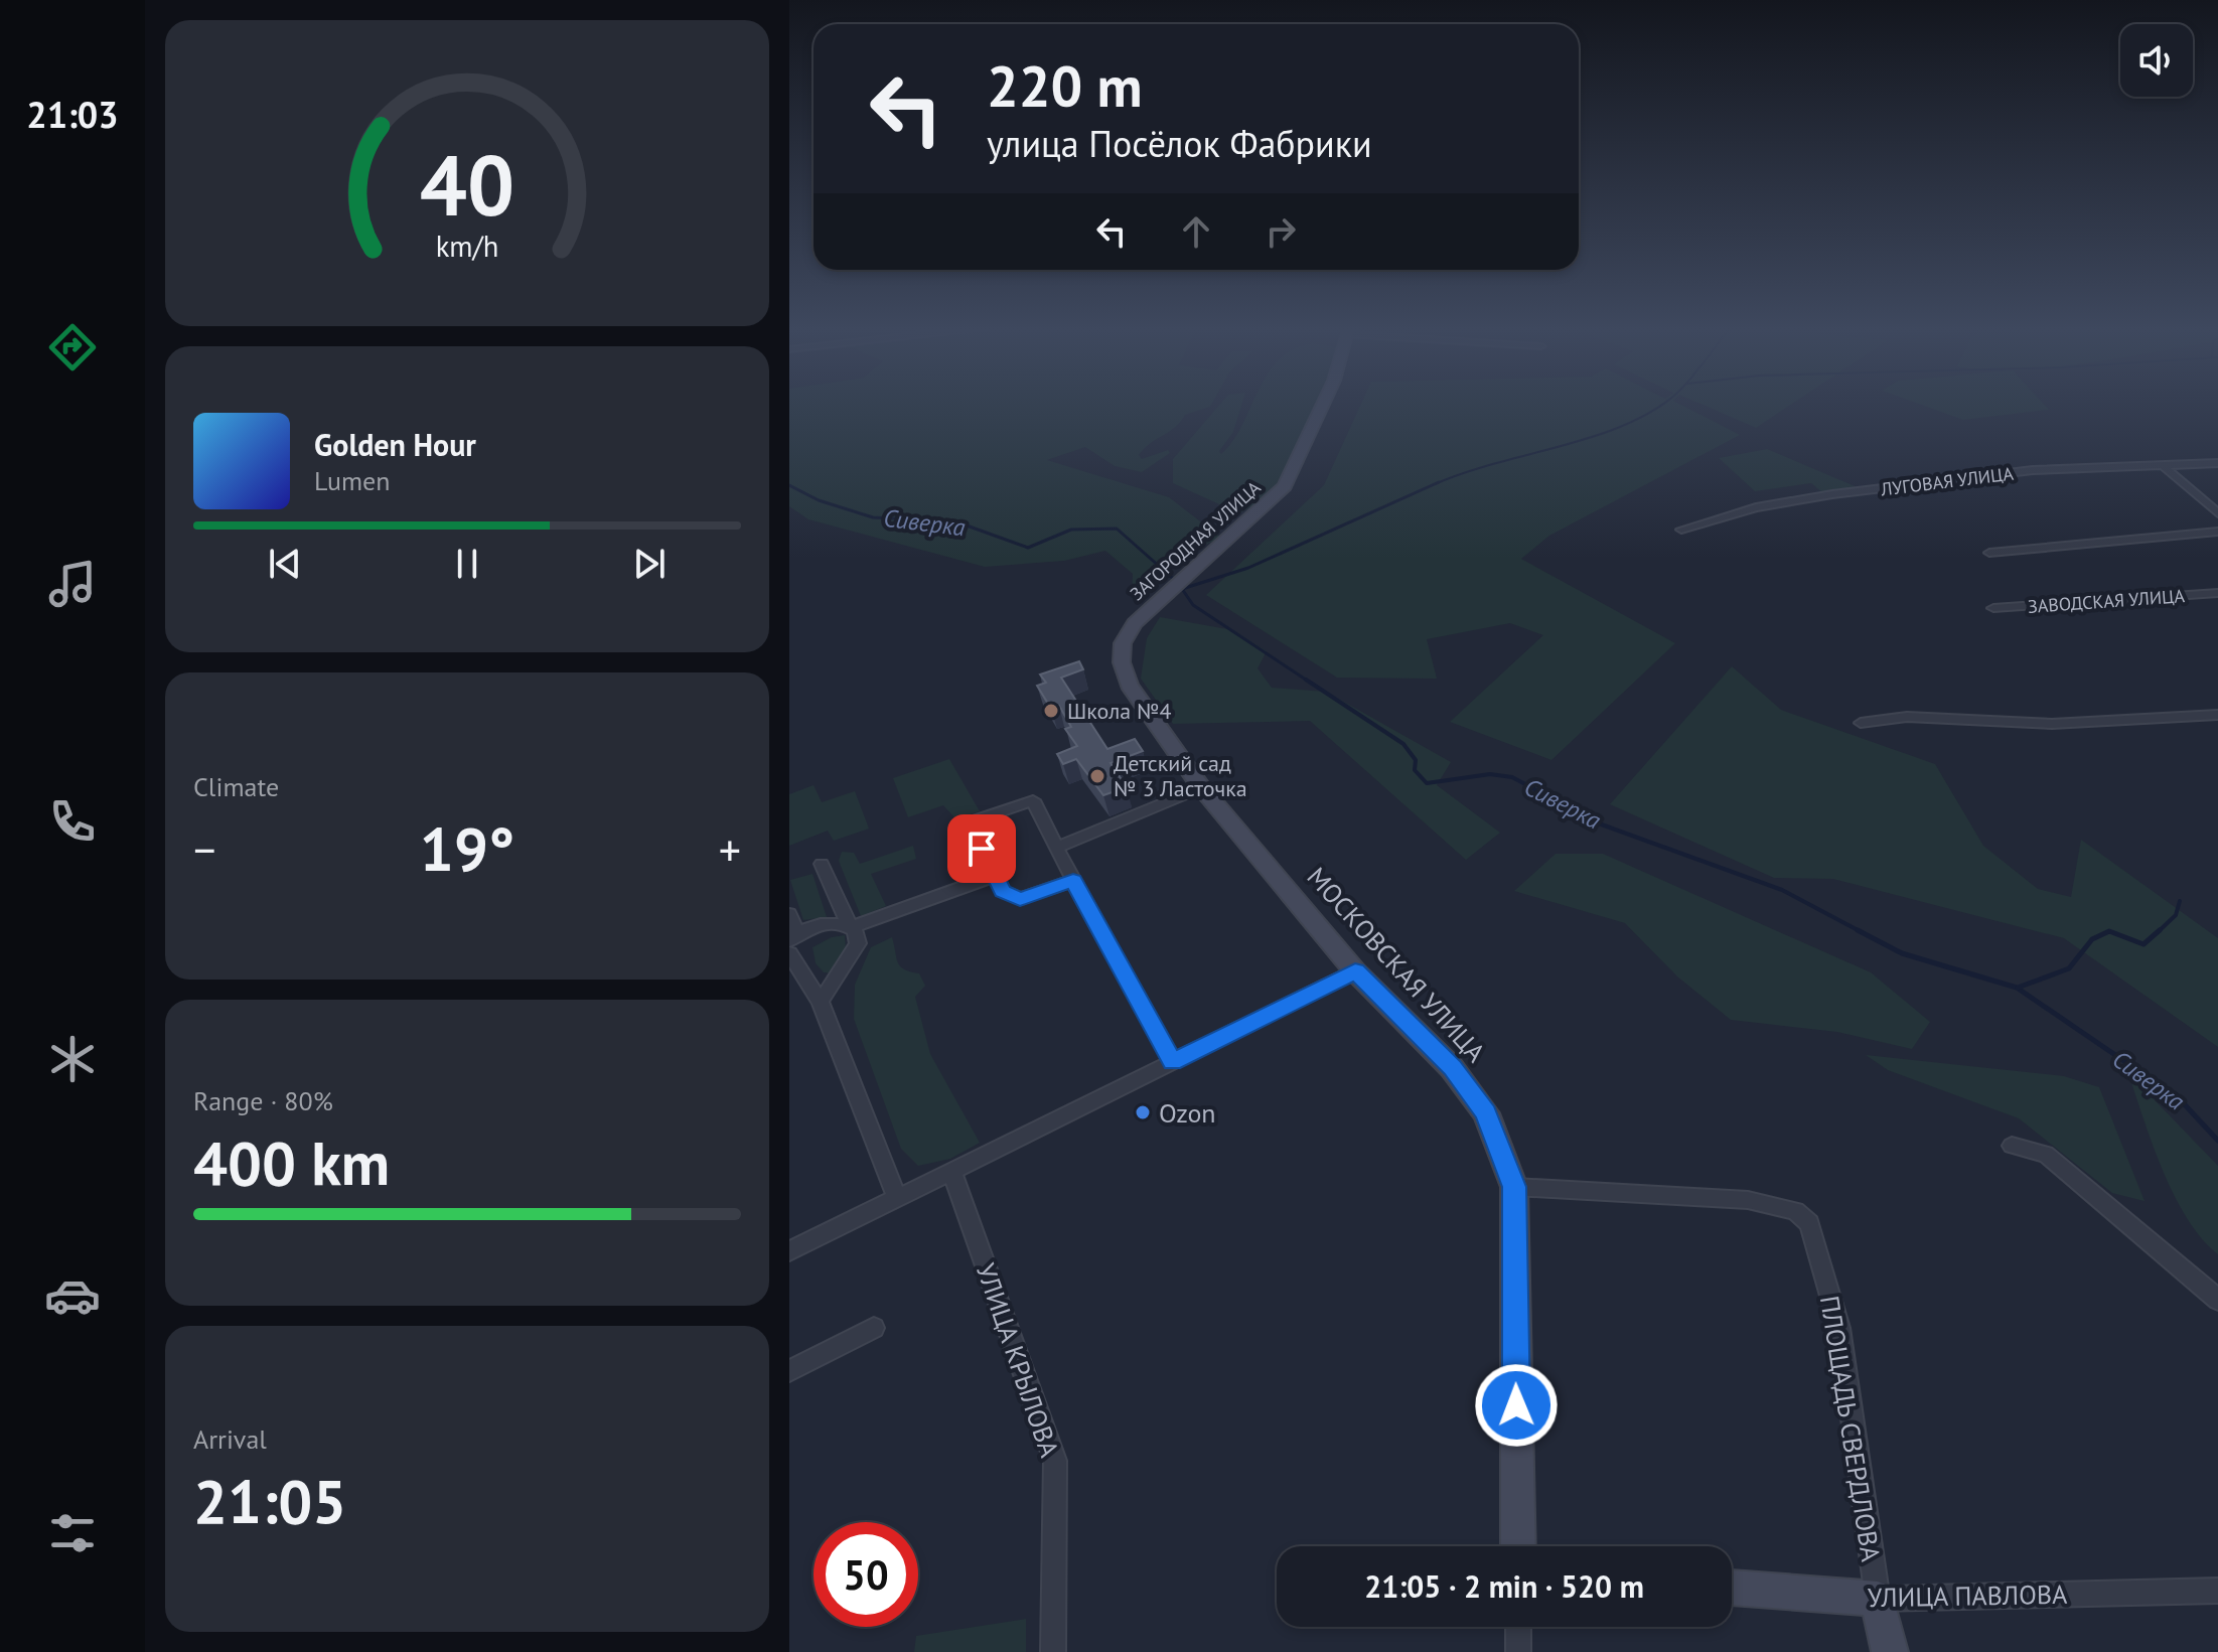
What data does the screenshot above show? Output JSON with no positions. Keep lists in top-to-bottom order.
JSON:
{
  "streets": {
    "main road": ["ЗАГОРОДНАЯ УЛИЦА", "МОСКОВСКАЯ УЛИЦА", "УЛИЦА ПАВЛОВА"],
    "street": [
      "ЛУГОВАЯ УЛИЦА",
      "ЗАВОДСКАЯ УЛИЦА",
      "УЛИЦА КРЫЛОВА",
      "ПЛОЩАДЬ СВЕРДЛОВА"
    ]
  },
  "crossings": [
    ["ЗАГОРОДНАЯ УЛИЦА", "МОСКОВСКАЯ УЛИЦА"],
    ["МОСКОВСКАЯ УЛИЦА", "ПЛОЩАДЬ СВЕРДЛОВА"],
    ["ПЛОЩАДЬ СВЕРДЛОВА", "УЛИЦА ПАВЛОВА"]
  ],
  "water": ["Сиверка"],
  "places": ["Школа №4", "Детский сад № 3 Ласточка", "Ozon"],
  "page": {
    "tabs": "21:03",
    "turn": ["220 m", "улица Посёлок Фабрики"],
    "song": ["Golden Hour", "Lumen"],
    "tile": [
      "Climate",
      ["Range · 80%", "400 km"],
      ["Arrival", "21:05"]
    ],
    "heat": ["−", "19°", "+"],
    "limit": "50",
    "trip": "21:05 · 2 min · 520 m",
    "gauge": ["40", "km/h"]
  }
}
